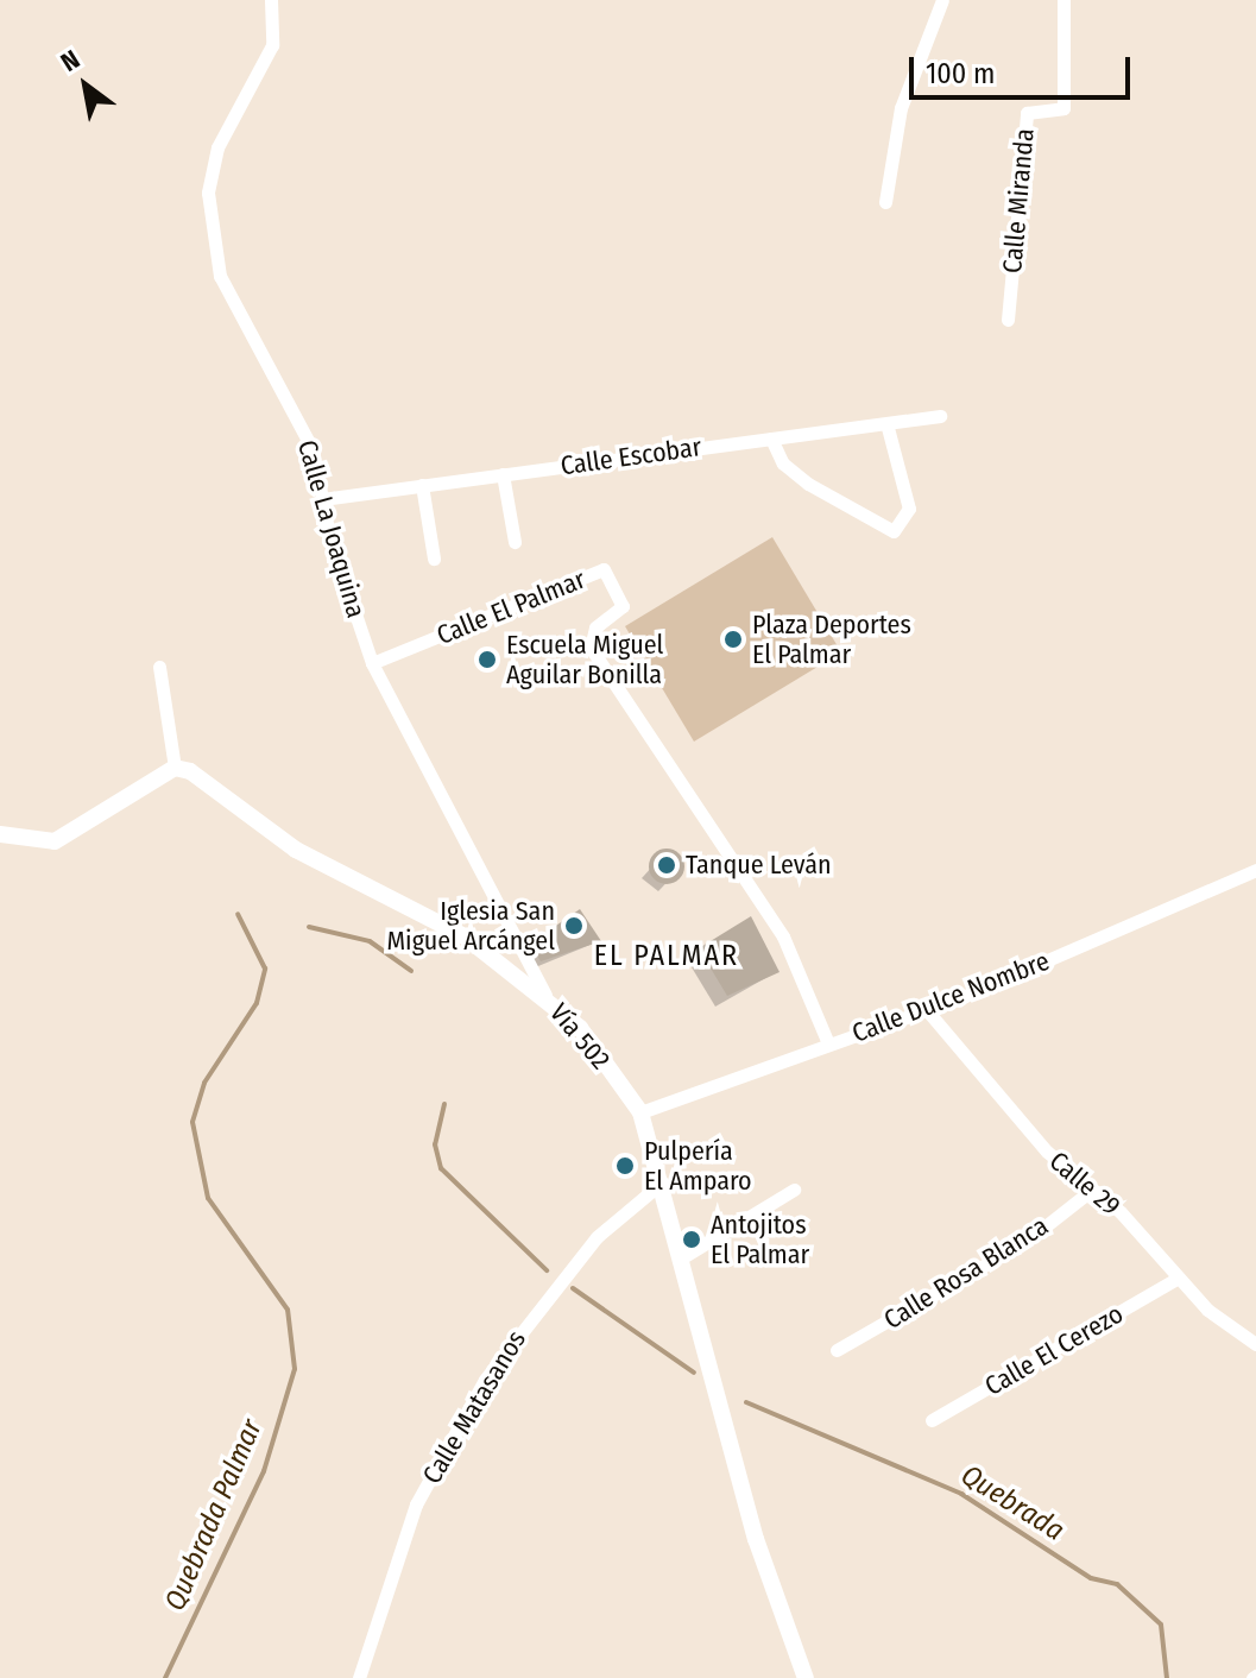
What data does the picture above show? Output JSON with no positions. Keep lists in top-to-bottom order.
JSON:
{
  "streets": {
    "street": [
      "Calle Miranda",
      "Calle Escobar",
      "Calle La Joaquina",
      "Calle El Palmar",
      "Calle Dulce Nombre",
      "Vía 502",
      "Calle 29",
      "Calle Rosa Blanca",
      "Calle El Cerezo",
      "Calle Matasanos"
    ]
  },
  "crossings": [
    ["Calle Escobar", "Calle La Joaquina"],
    ["Calle La Joaquina", "Calle El Palmar"],
    ["Calle La Joaquina", "Vía 502"],
    ["Calle El Palmar", "Calle Dulce Nombre"],
    ["Calle Dulce Nombre", "Vía 502"],
    ["Calle Dulce Nombre", "Calle 29"],
    ["Vía 502", "Calle Matasanos"],
    ["Calle 29", "Calle Rosa Blanca"],
    ["Calle 29", "Calle El Cerezo"]
  ],
  "districts": ["EL PALMAR"],
  "water": ["Quebrada", "Quebrada Palmar"],
  "places": [
    "Plaza Deportes El Palmar",
    "Escuela Miguel Aguilar Bonilla",
    "Tanque Leván",
    "Iglesia San Miguel Arcángel",
    "Pulpería El Amparo",
    "Antojitos El Palmar"
  ],
  "scale_bar": "100 m",
  "north": "top left"
}
